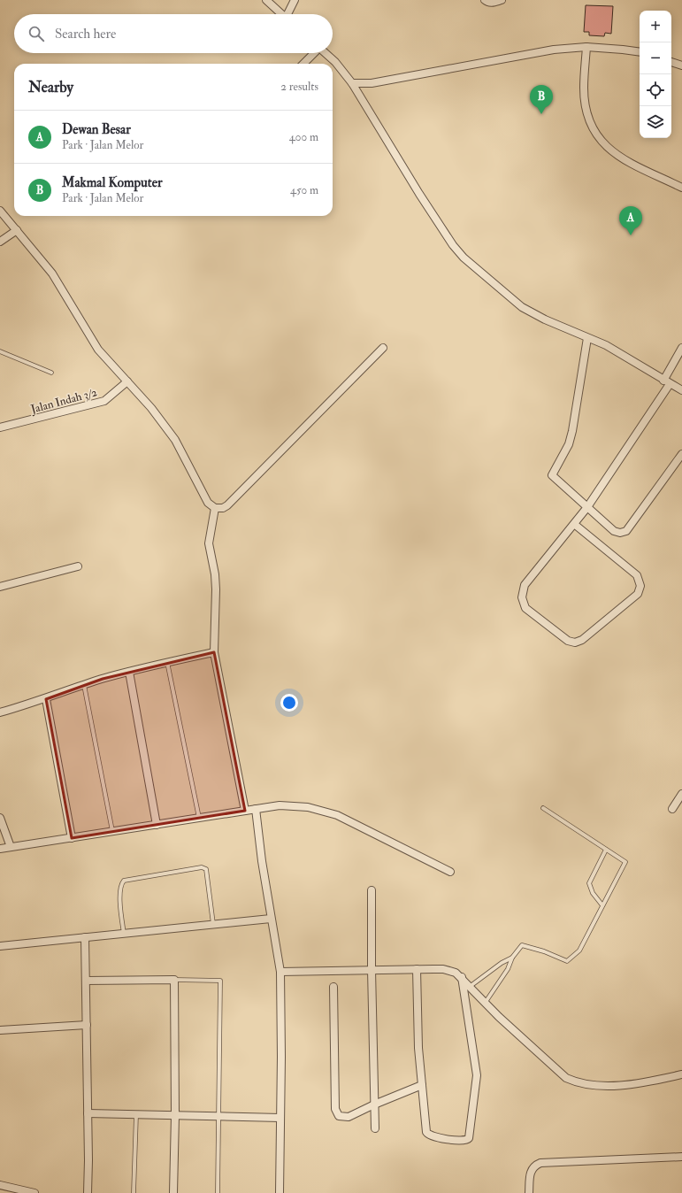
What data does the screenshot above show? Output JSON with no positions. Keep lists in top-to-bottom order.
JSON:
{
  "streets": {
    "street": ["Jalan Indah 3/2"]
  },
  "page": {
    "map_buttons": ["+", "−"],
    "search": "Search here",
    "heading": ["Nearby", "2 results"],
    "pins": ["B", "A"],
    "list": [
      {
        "mark": "A",
        "name": "Dewan Besar",
        "note": "Park · Jalan Melor",
        "value": "400 m"
      },
      {
        "mark": "B",
        "name": "Makmal Komputer",
        "note": "Park · Jalan Melor",
        "value": "450 m"
      }
    ]
  }
}
